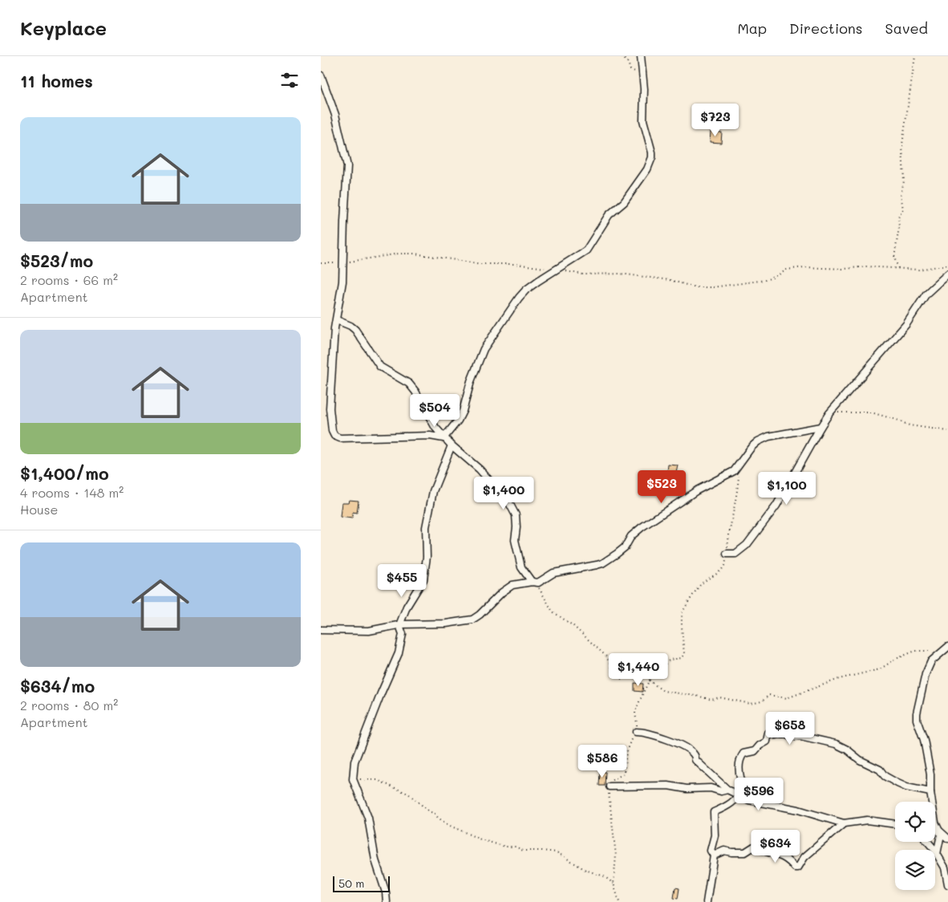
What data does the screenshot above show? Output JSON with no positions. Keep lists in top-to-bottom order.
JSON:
{
  "scale_bar": "50 m",
  "page": {
    "header": "Keyplace",
    "nav": ["Map", "Directions", "Saved"],
    "heading": "11 homes",
    "price": [
      "$723",
      "$504",
      "$523",
      "$1,100",
      "$1,400",
      "$455",
      "$1,440",
      "$658",
      "$586",
      "$596",
      "$634"
    ],
    "list": [
      {
        "name": "$523/mo",
        "note": "2 rooms · 66 m² · Apartment"
      },
      {
        "name": "$1,400/mo",
        "note": "4 rooms · 148 m² · House"
      },
      {
        "name": "$634/mo",
        "note": "2 rooms · 80 m² · Apartment"
      }
    ],
    "scale": "50 m"
  }
}
